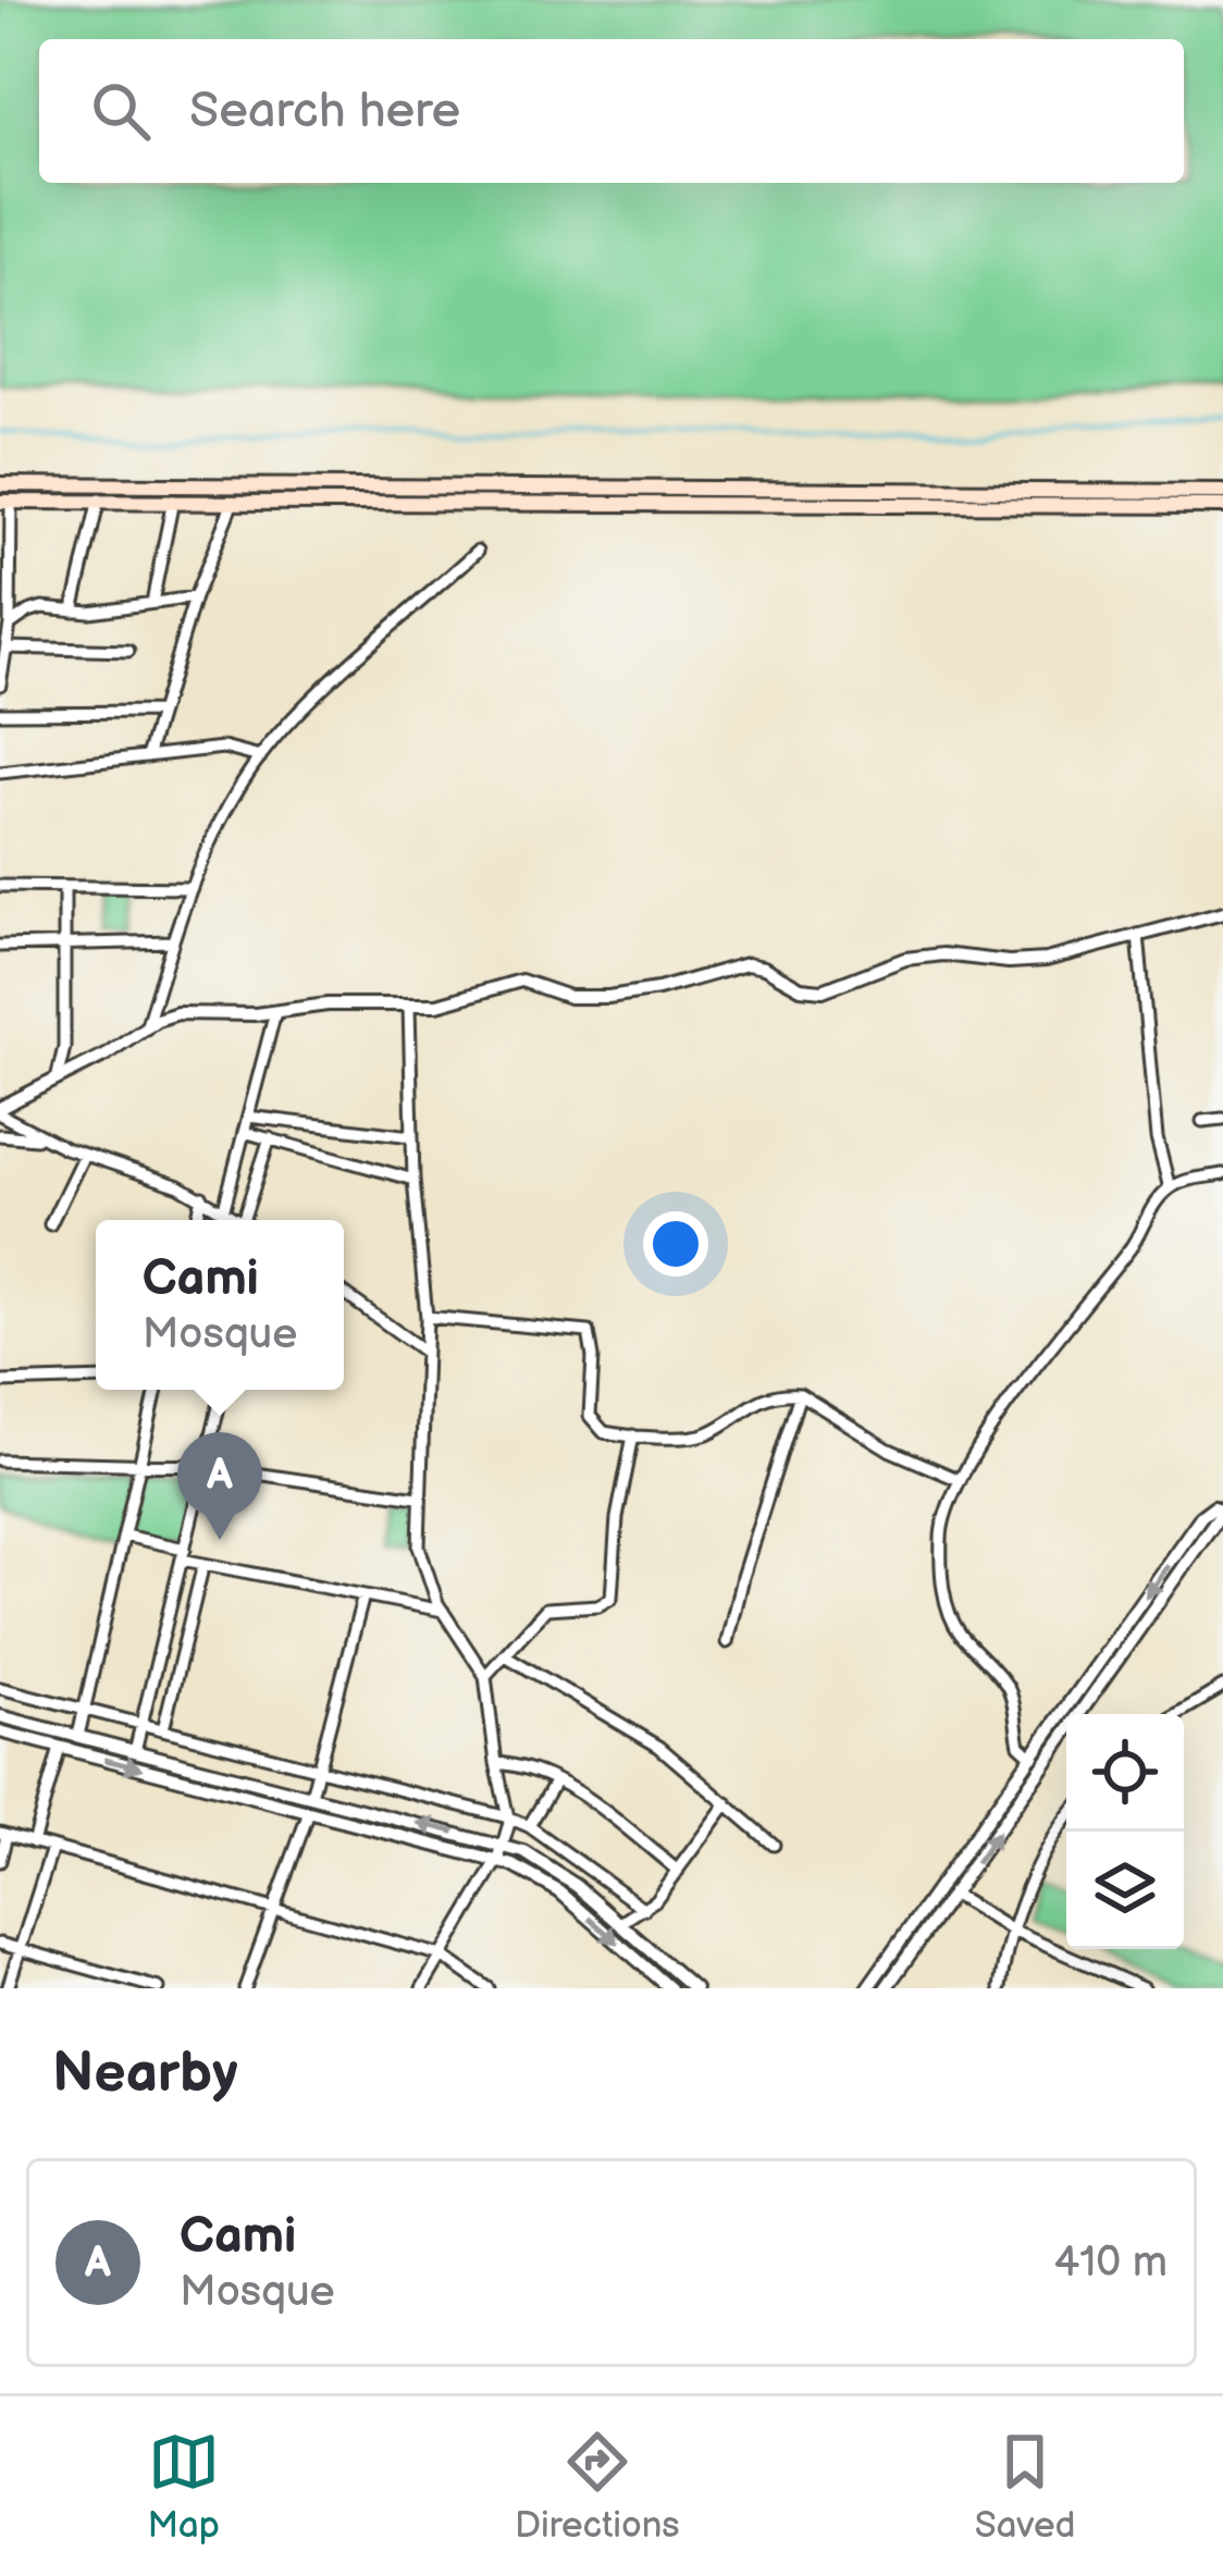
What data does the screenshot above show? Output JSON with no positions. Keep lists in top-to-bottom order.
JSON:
{
  "page": {
    "search": "Search here",
    "popup": ["Cami", "Mosque"],
    "pins": "A",
    "heading": "Nearby",
    "list": [
      {
        "mark": "A",
        "name": "Cami",
        "note": "Mosque",
        "value": "410 m"
      }
    ],
    "nav": ["Map", "Directions", "Saved"]
  }
}
